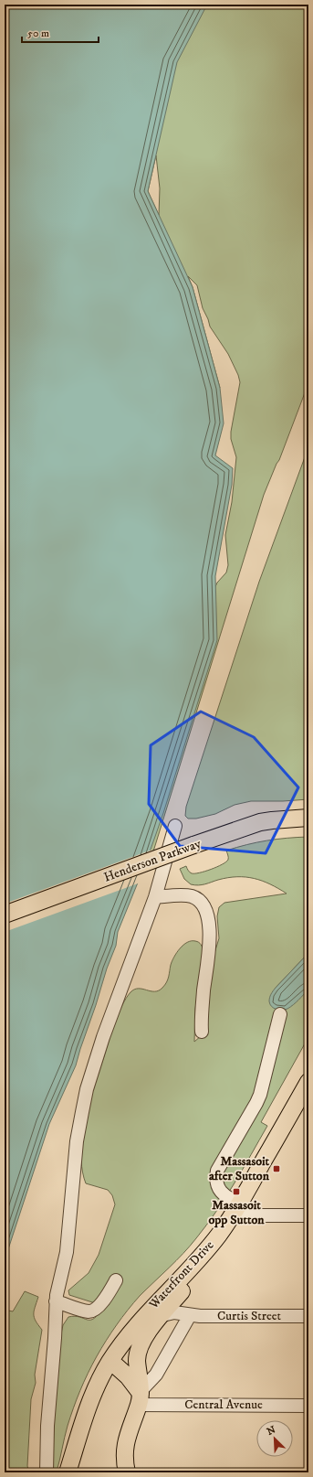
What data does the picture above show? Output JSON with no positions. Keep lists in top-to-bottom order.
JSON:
{
  "streets": {
    "main road": ["Henderson Parkway", "Waterfront Drive"],
    "street": ["Curtis Street", "Central Avenue"]
  },
  "places": {
    "transit": ["Massasoit after Sutton", "Massasoit opp Sutton"]
  },
  "scale_bar": "50 m",
  "north": "top left"
}
